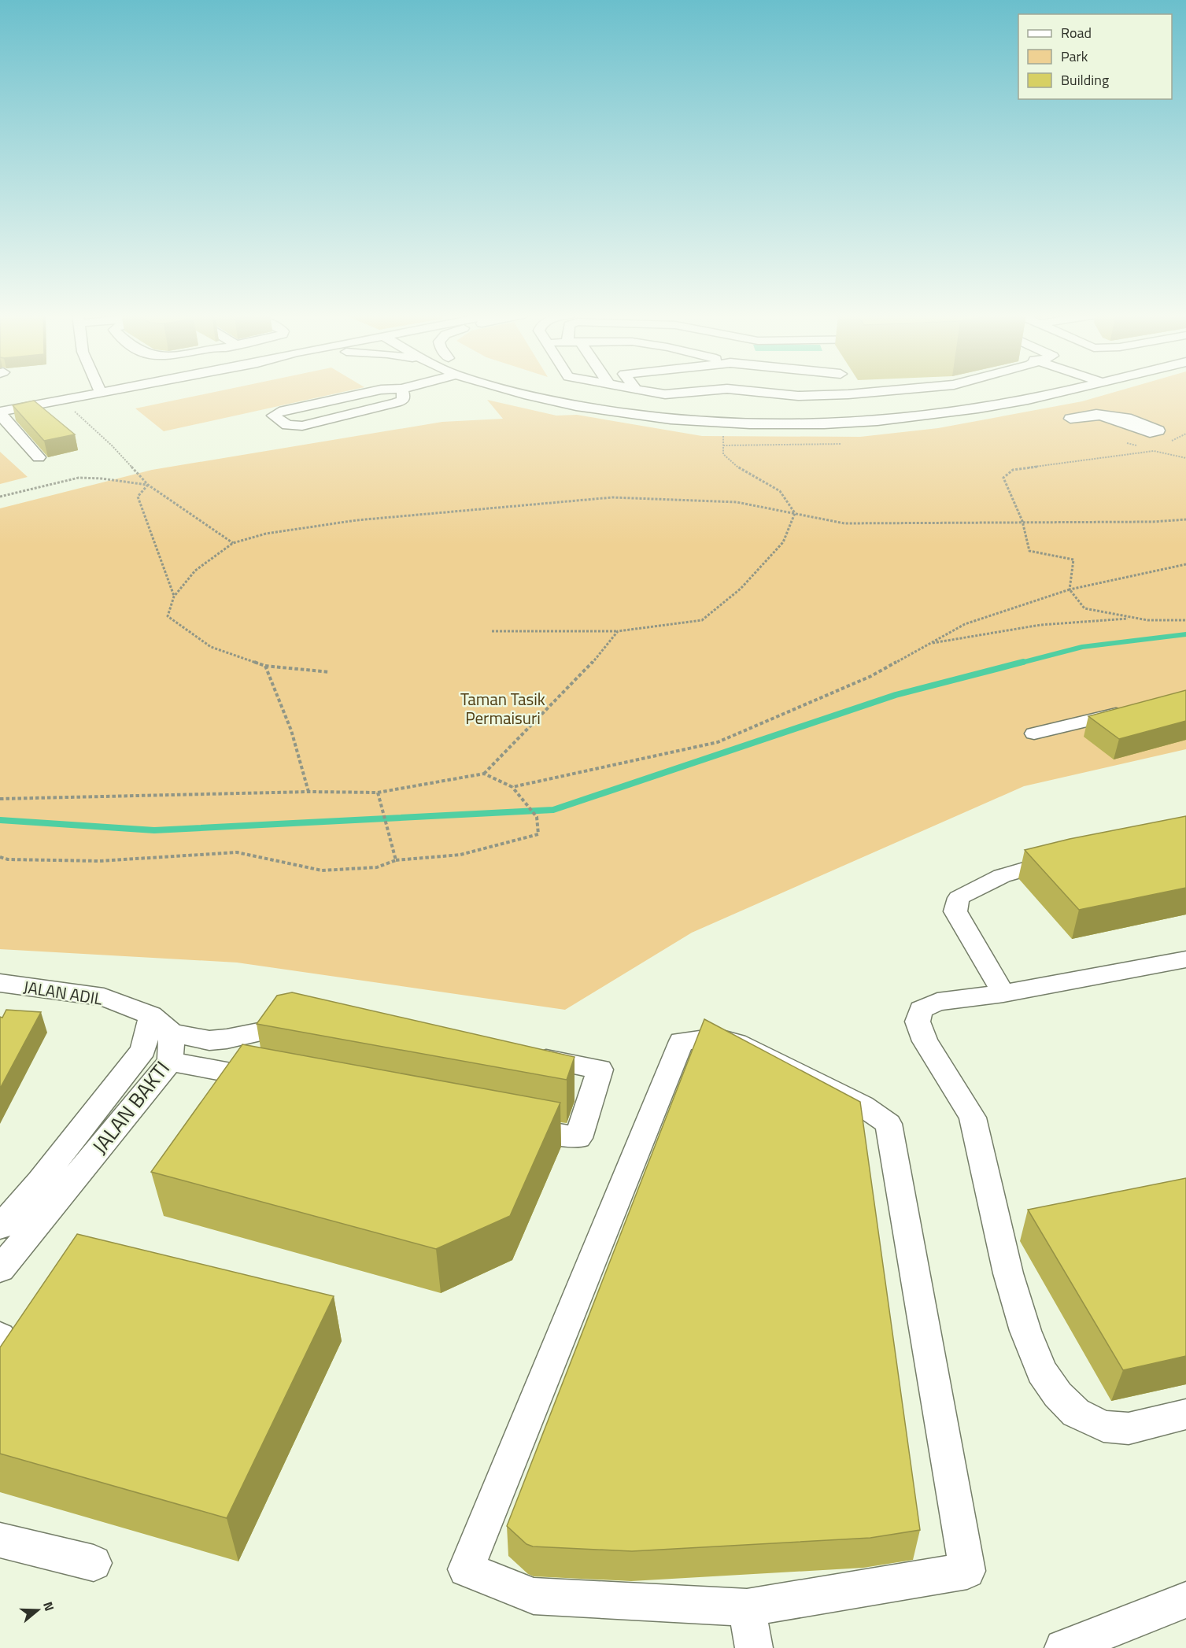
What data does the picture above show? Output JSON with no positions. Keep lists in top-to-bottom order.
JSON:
{
  "streets": {
    "street": ["JALAN ADIL", "JALAN BAKTI"]
  },
  "crossings": [
    ["JALAN ADIL", "JALAN BAKTI"]
  ],
  "parks": ["Taman Tasik Permaisuri"],
  "legend": ["Road", "Park", "Building"],
  "north": "right"
}
